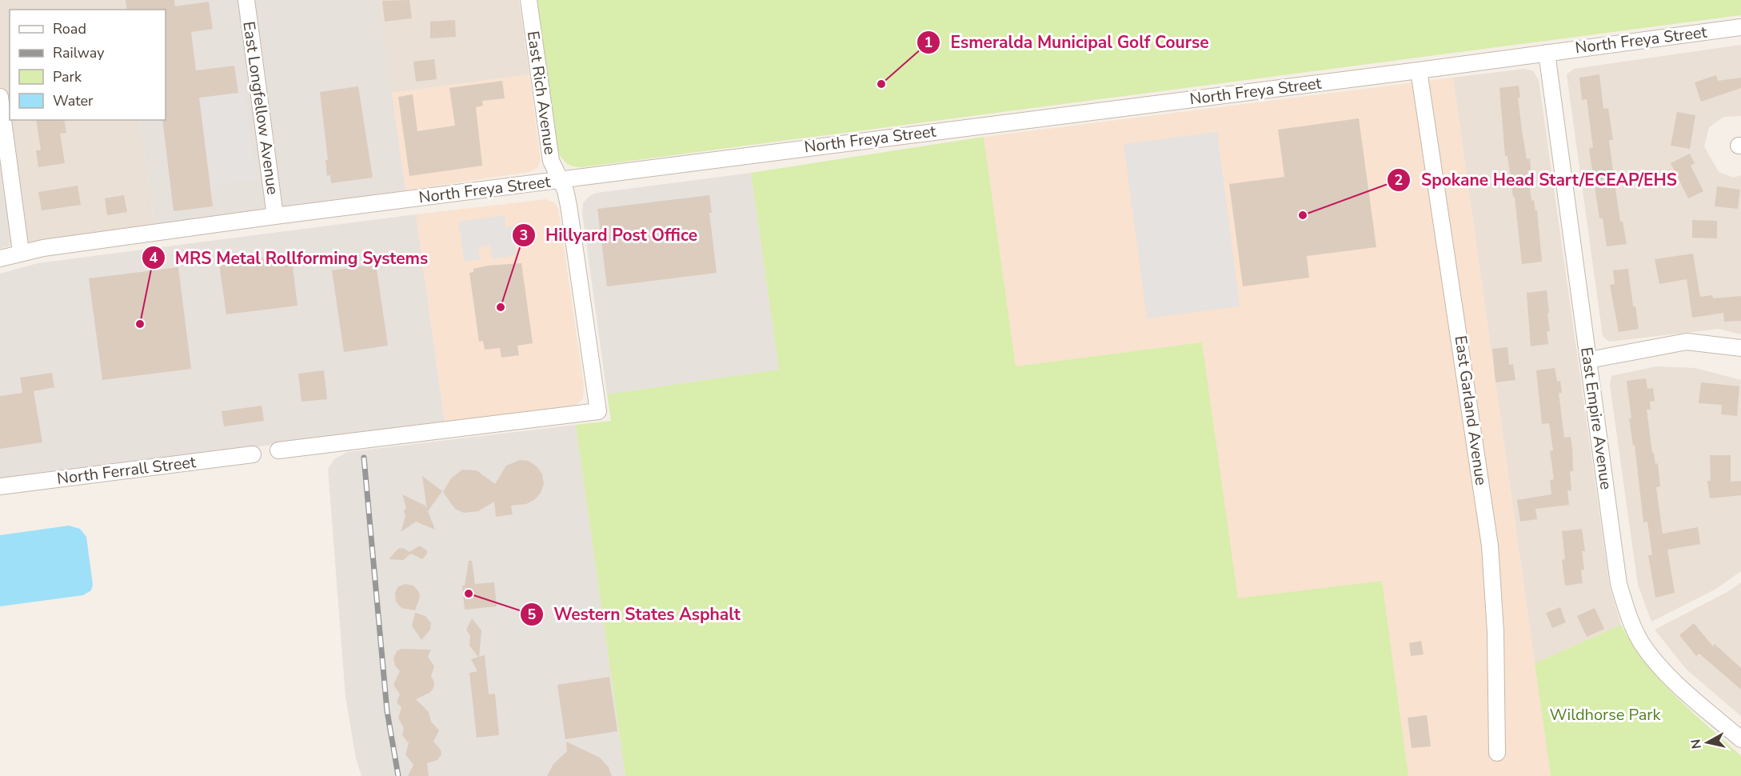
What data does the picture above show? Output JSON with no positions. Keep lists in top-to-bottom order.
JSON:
{
  "streets": {
    "street": [
      "North Freya Street",
      "East Rich Avenue",
      "East Longfellow Avenue",
      "East Garland Avenue",
      "East Empire Avenue",
      "North Ferrall Street"
    ]
  },
  "crossings": [
    ["North Freya Street", "East Rich Avenue"],
    ["North Freya Street", "East Longfellow Avenue"],
    ["North Freya Street", "East Garland Avenue"],
    ["North Freya Street", "East Empire Avenue"]
  ],
  "parks": ["Wildhorse Park"],
  "places": [
    "Esmeralda Municipal Golf Course",
    "Spokane Head Start/ECEAP/EHS",
    "Hillyard Post Office",
    "MRS Metal Rollforming Systems",
    "Western States Asphalt"
  ],
  "legend": [
    "Road",
    "Railway",
    "Park",
    "Water"
  ],
  "north": "left"
}
